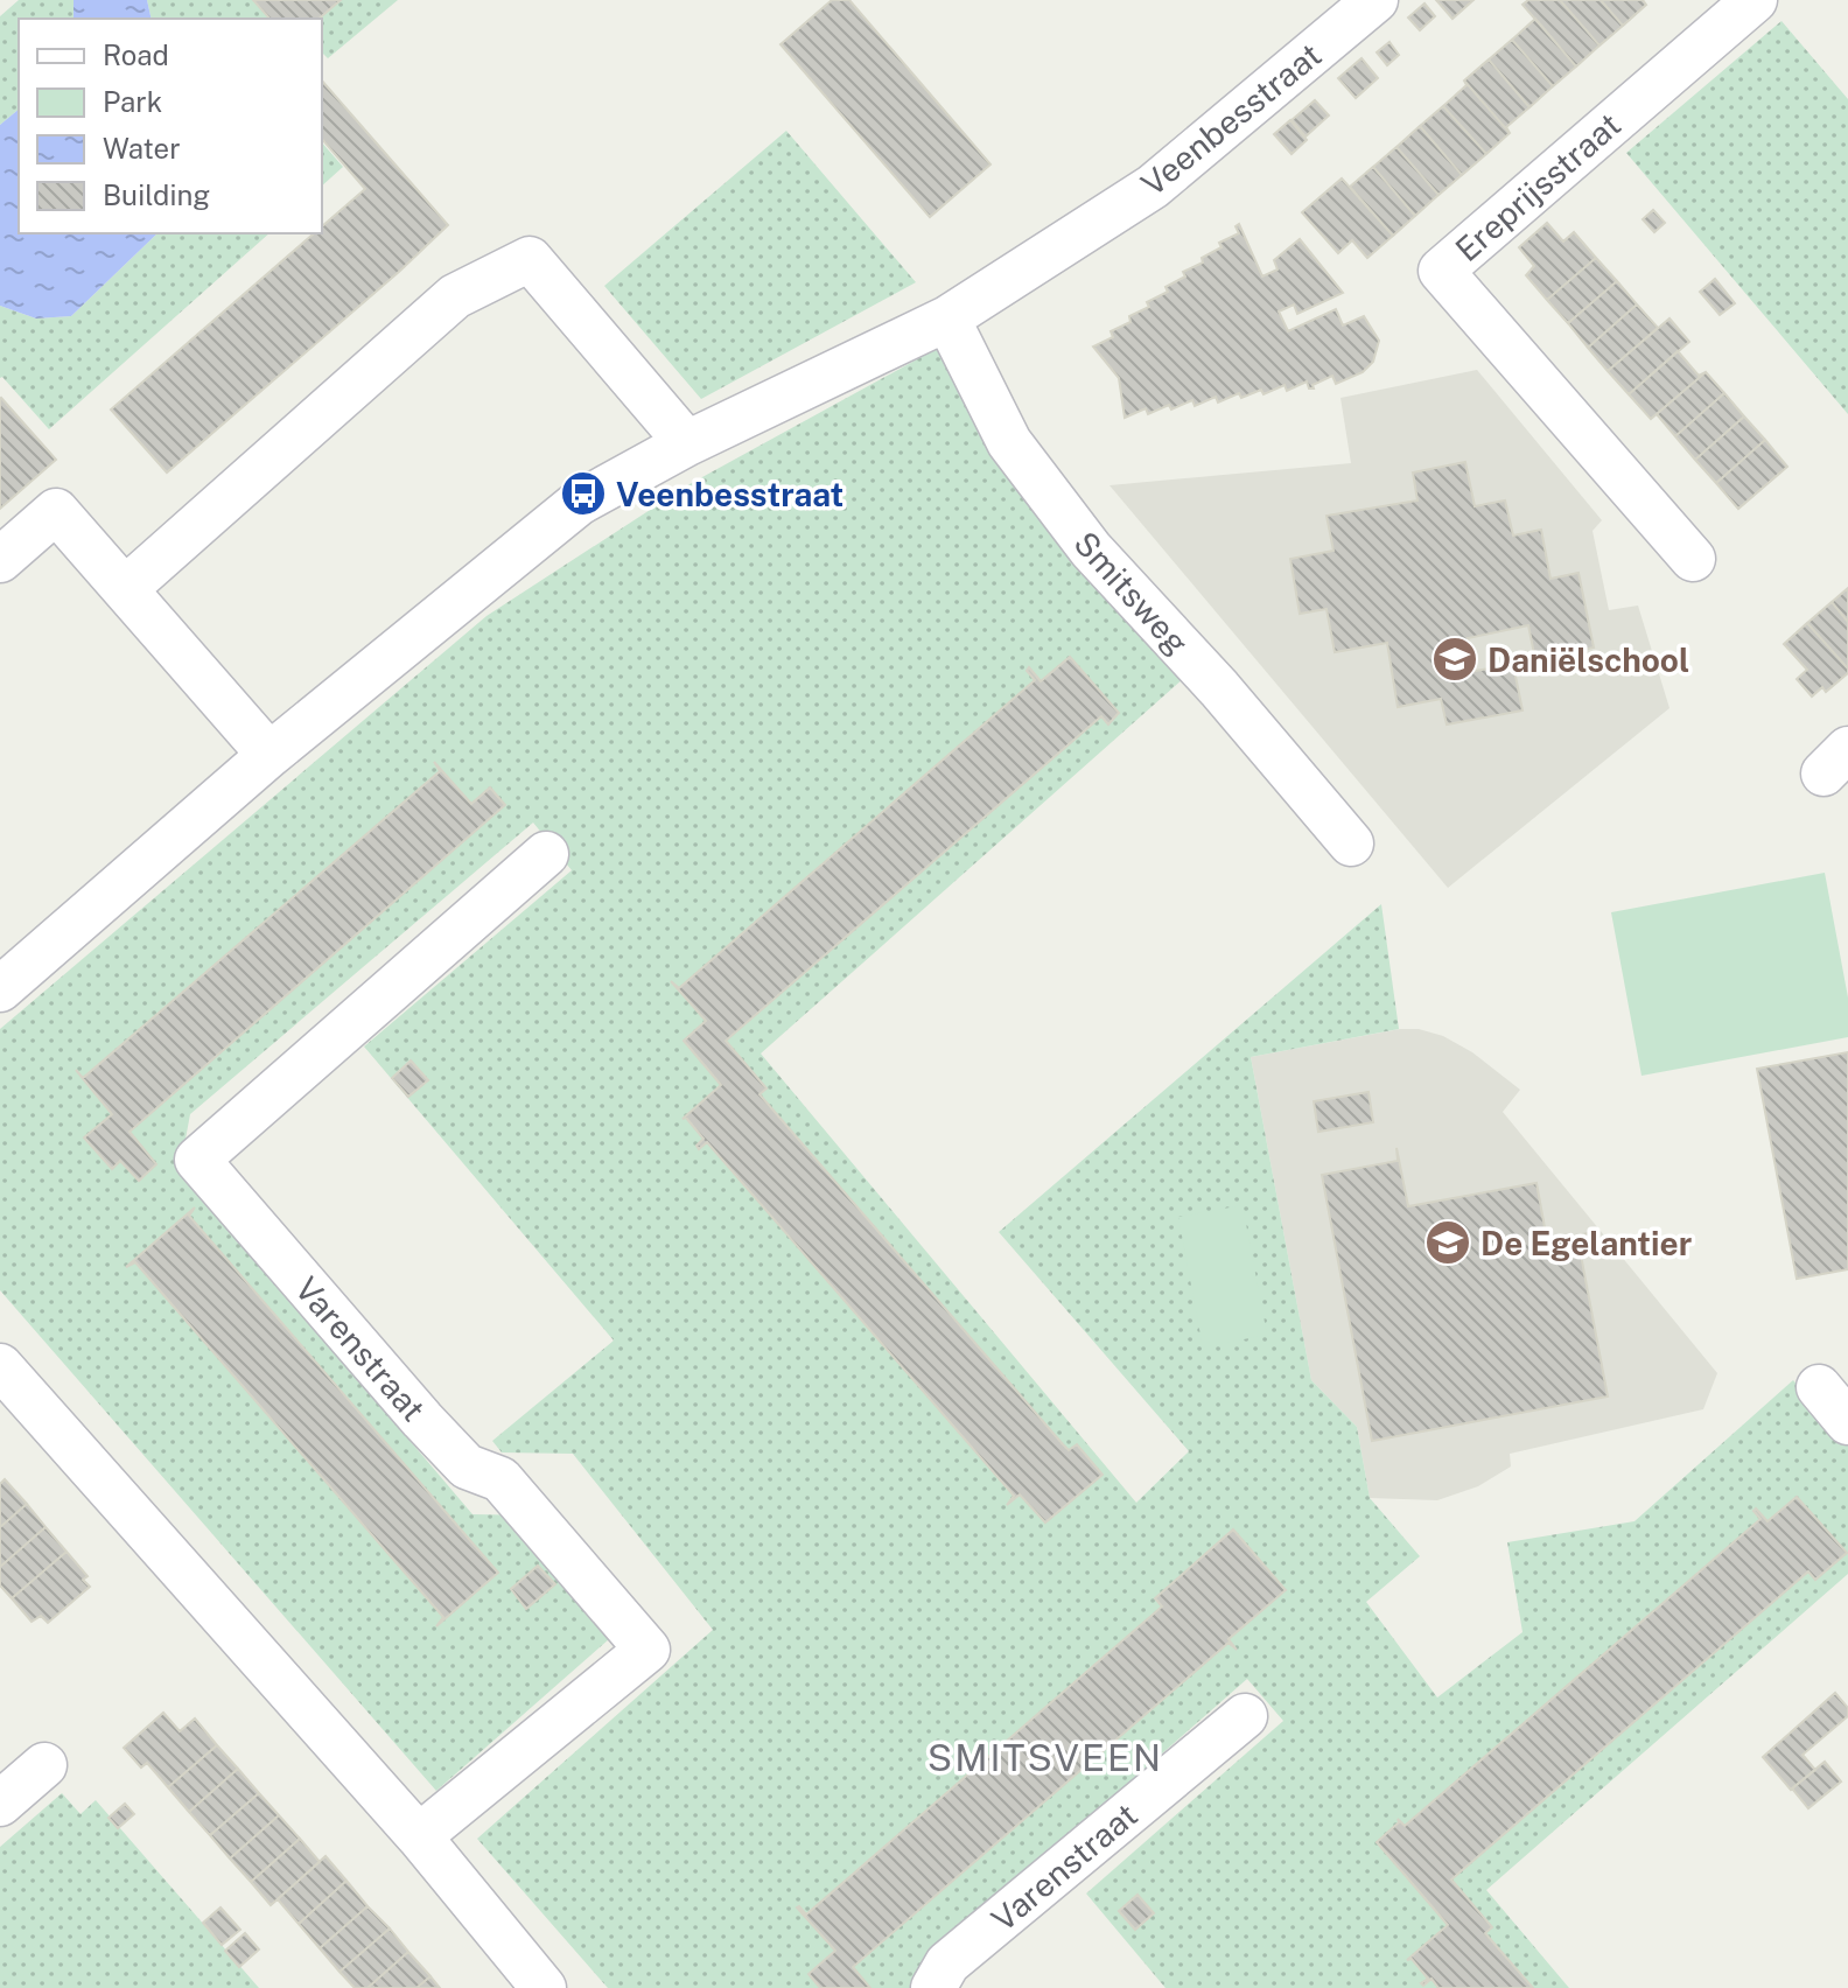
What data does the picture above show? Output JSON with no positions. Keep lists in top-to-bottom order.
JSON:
{
  "streets": {
    "street": [
      "Veenbesstraat",
      "Ereprijsstraat",
      "Smitsweg",
      "Varenstraat"
    ]
  },
  "crossings": [
    ["Veenbesstraat", "Smitsweg"]
  ],
  "districts": ["SMITSVEEN"],
  "places": {
    "bus stop": ["Veenbesstraat"],
    "school or university": ["Daniëlschool", "De Egelantier"]
  },
  "legend": [
    "Road",
    "Park",
    "Water",
    "Building"
  ]
}
